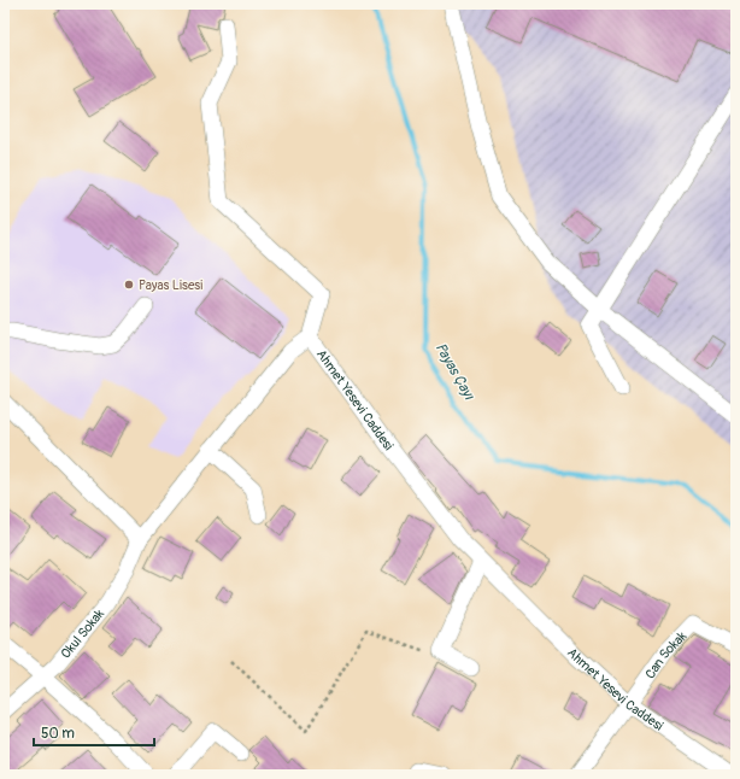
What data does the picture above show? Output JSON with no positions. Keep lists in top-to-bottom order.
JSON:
{
  "streets": {
    "street": ["Ahmet Yesevi Caddesi", "Okul Sokak", "Can Sokak"]
  },
  "crossings": [
    ["Ahmet Yesevi Caddesi", "Okul Sokak"],
    ["Ahmet Yesevi Caddesi", "Can Sokak"]
  ],
  "water": ["Payas Çayı"],
  "places": ["Payas Lisesi"],
  "scale_bar": "50 m"
}
